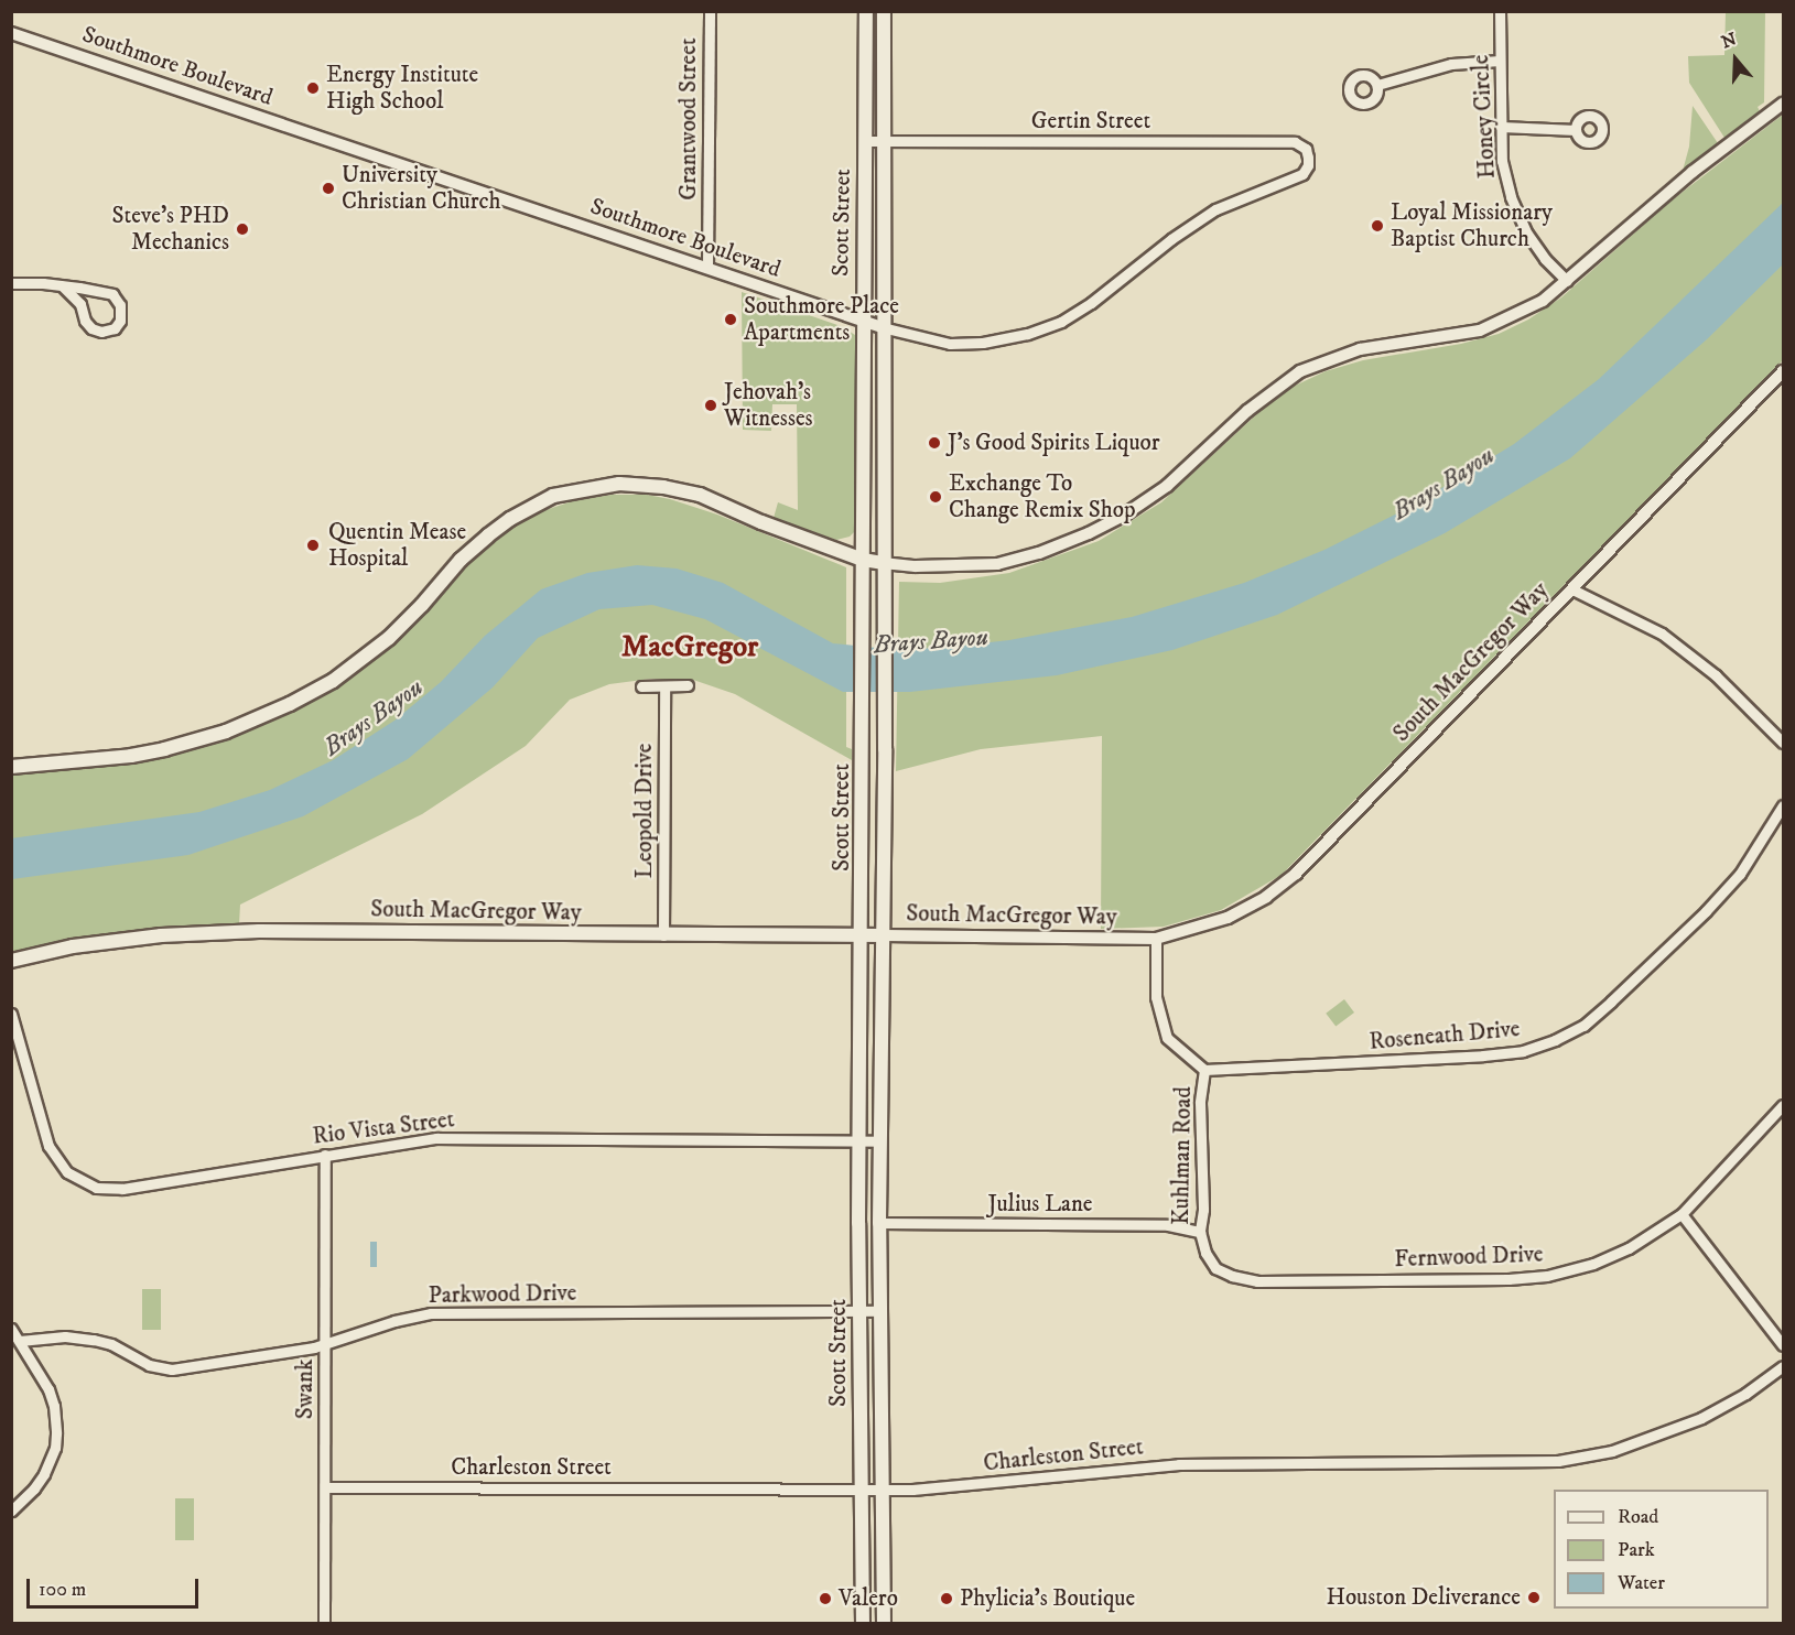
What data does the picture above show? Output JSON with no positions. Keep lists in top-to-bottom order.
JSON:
{
  "streets": {
    "main road": ["Scott Street", "South MacGregor Way"],
    "street": [
      "Southmore Boulevard",
      "Honey Circle",
      "Grantwood Street",
      "Gertin Street",
      "Leopold Drive",
      "Roseneath Drive",
      "Rio Vista Street",
      "Kuhlman Road",
      "Julius Lane",
      "Fernwood Drive",
      "Parkwood Drive",
      "Swank",
      "Charleston Street"
    ]
  },
  "crossings": [
    ["Southmore Boulevard", "Grantwood Street"],
    ["Southmore Boulevard", "Gertin Street"],
    ["Southmore Boulevard", "Scott Street"],
    ["Gertin Street", "Scott Street"],
    ["Scott Street", "South MacGregor Way"],
    ["Scott Street", "Rio Vista Street"],
    ["Scott Street", "Julius Lane"],
    ["Scott Street", "Parkwood Drive"],
    ["Scott Street", "Charleston Street"],
    ["South MacGregor Way", "Leopold Drive"],
    ["South MacGregor Way", "Kuhlman Road"],
    ["Roseneath Drive", "Kuhlman Road"],
    ["Rio Vista Street", "Swank"],
    ["Kuhlman Road", "Julius Lane"],
    ["Kuhlman Road", "Fernwood Drive"],
    ["Parkwood Drive", "Swank"],
    ["Swank", "Charleston Street"]
  ],
  "districts": ["MacGregor"],
  "water": ["Brays Bayou"],
  "places": [
    "Energy Institute High School",
    "University Christian Church",
    "Loyal Missionary Baptist Church",
    "Steve's PHD Mechanics",
    "Southmore Place Apartments",
    "Jehovah's Witnesses",
    "J's Good Spirits Liquor",
    "Exchange To Change Remix Shop",
    "Quentin Mease Hospital",
    "Houston Deliverance",
    "Valero",
    "Phylicia's Boutique"
  ],
  "legend": ["Road", "Park", "Water"],
  "scale_bar": "100 m",
  "north": "top"
}
